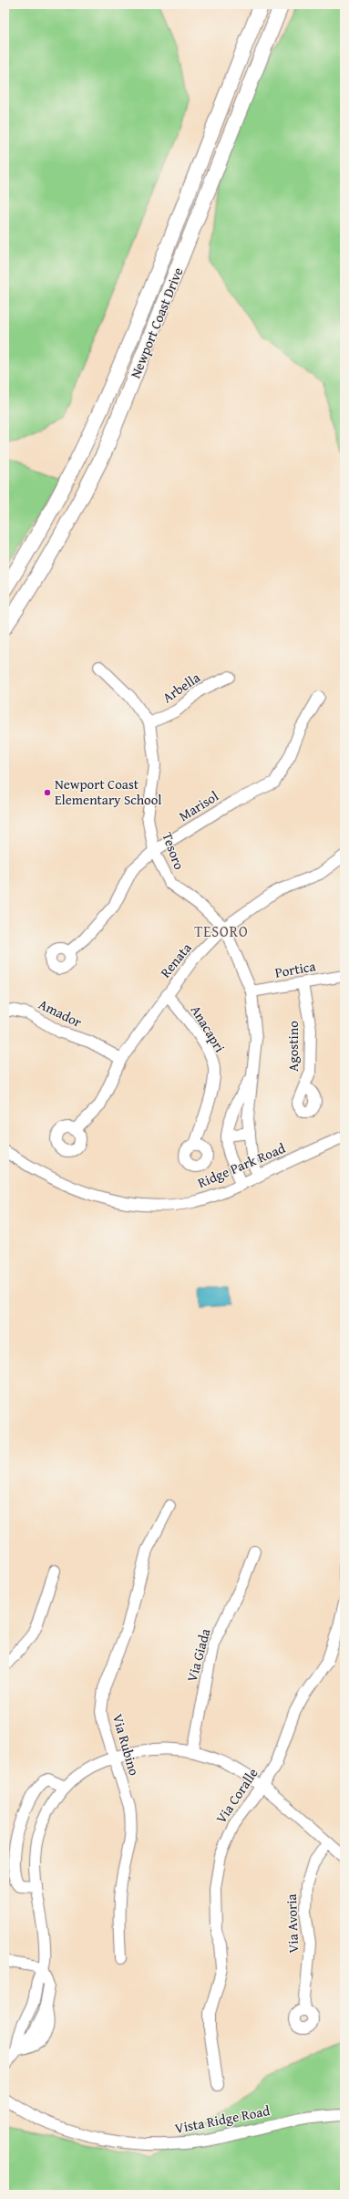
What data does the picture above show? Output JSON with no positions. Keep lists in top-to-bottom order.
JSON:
{
  "streets": {
    "main road": ["Newport Coast Drive"],
    "street": [
      "Arbella",
      "Marisol",
      "Tesoro",
      "Renata",
      "Portica",
      "Amador",
      "Anacapri",
      "Agostino",
      "Ridge Park Road",
      "Via Giada",
      "Via Rubino",
      "Via Coralle",
      "Via Avoria",
      "Vista Ridge Road"
    ]
  },
  "crossings": [
    ["Arbella", "Tesoro"],
    ["Marisol", "Tesoro"],
    ["Tesoro", "Renata"],
    ["Tesoro", "Portica"],
    ["Tesoro", "Ridge Park Road"],
    ["Renata", "Amador"],
    ["Renata", "Anacapri"],
    ["Portica", "Agostino"]
  ],
  "districts": ["TESORO"],
  "places": ["Newport Coast Elementary School"]
}
